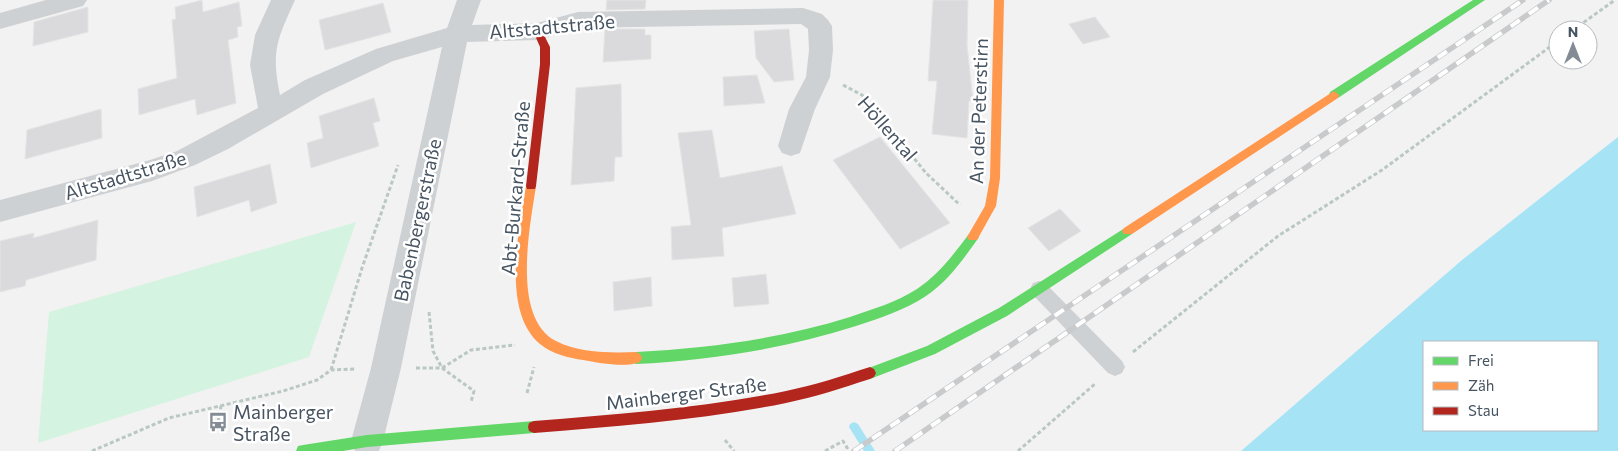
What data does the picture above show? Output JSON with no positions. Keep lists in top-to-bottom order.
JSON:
{
  "streets": {
    "main road": ["An der Peterstirn", "Abt-Burkard-Straße", "Mainberger Straße"],
    "street": ["Altstadtstraße", "Babenbergerstraße"],
    "path": ["Höllental"]
  },
  "crossings": [
    ["Altstadtstraße", "Abt-Burkard-Straße"],
    ["Altstadtstraße", "Babenbergerstraße"],
    ["An der Peterstirn", "Abt-Burkard-Straße"],
    ["Babenbergerstraße", "Mainberger Straße"]
  ],
  "places": {
    "bus stop": ["Mainberger Straße"]
  },
  "legend": ["Frei", "Zäh", "Stau"],
  "north": "top"
}
